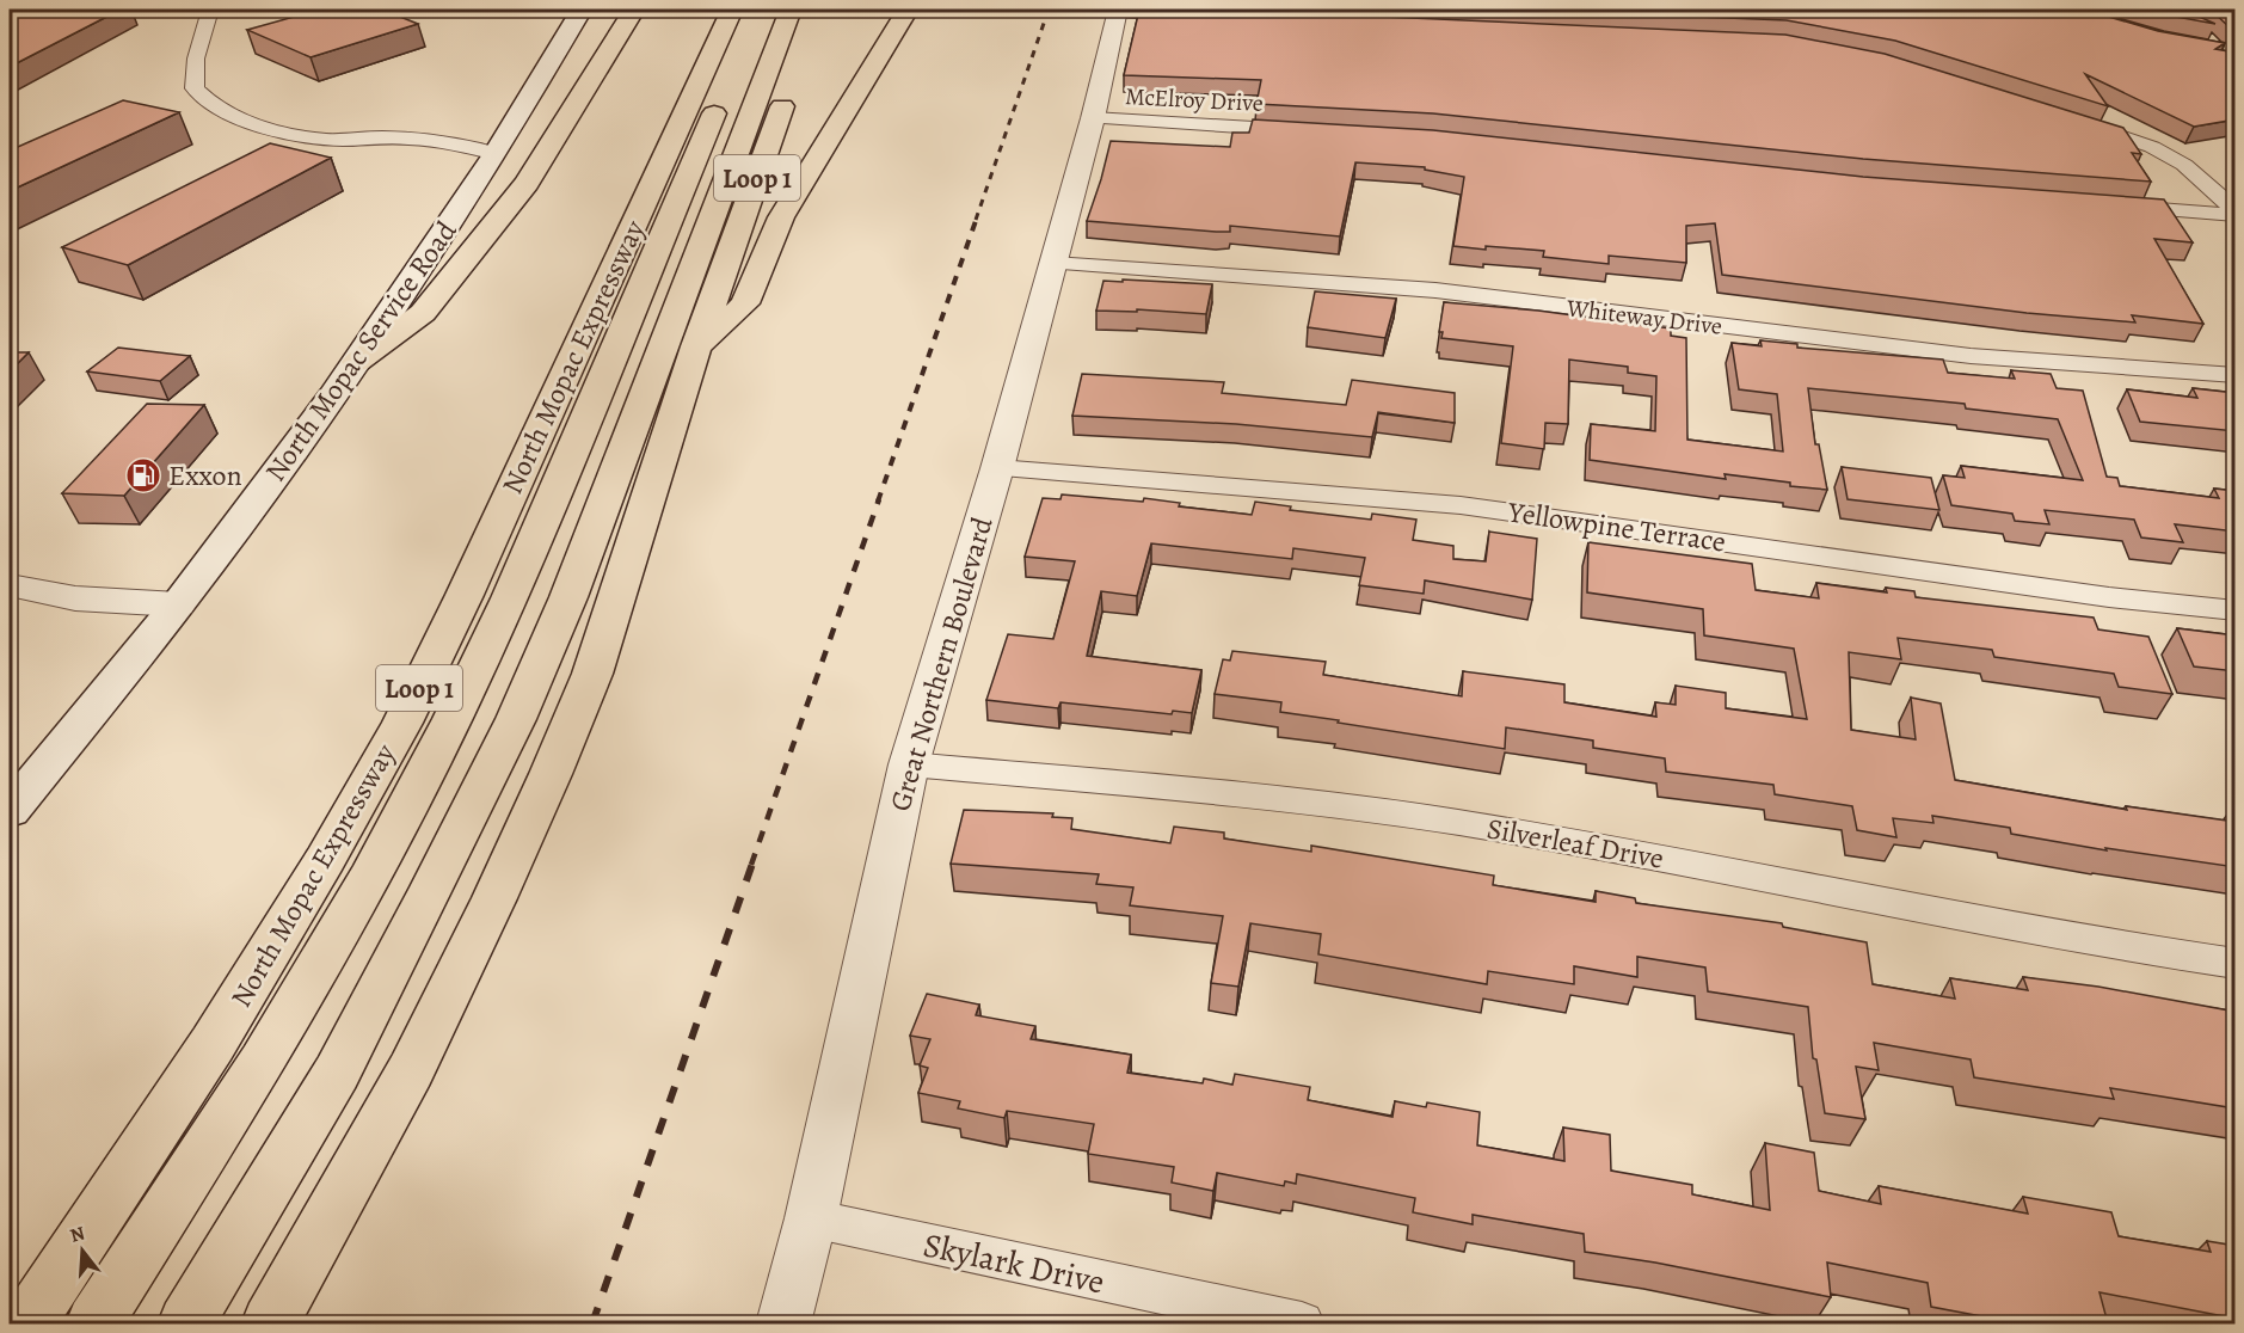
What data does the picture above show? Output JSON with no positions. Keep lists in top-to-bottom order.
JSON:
{
  "streets": {
    "highway": ["Loop 1", "North Mopac Expressway"],
    "main road": ["North Mopac Service Road"],
    "street": [
      "McElroy Drive",
      "Whiteway Drive",
      "Yellowpine Terrace",
      "Great Northern Boulevard",
      "Silverleaf Drive",
      "Skylark Drive"
    ]
  },
  "crossings": [
    ["McElroy Drive", "Great Northern Boulevard"],
    ["Whiteway Drive", "Great Northern Boulevard"],
    ["Yellowpine Terrace", "Great Northern Boulevard"],
    ["Great Northern Boulevard", "Silverleaf Drive"],
    ["Great Northern Boulevard", "Skylark Drive"]
  ],
  "places": {
    "fuel station": ["Exxon"]
  },
  "north": "top"
}
